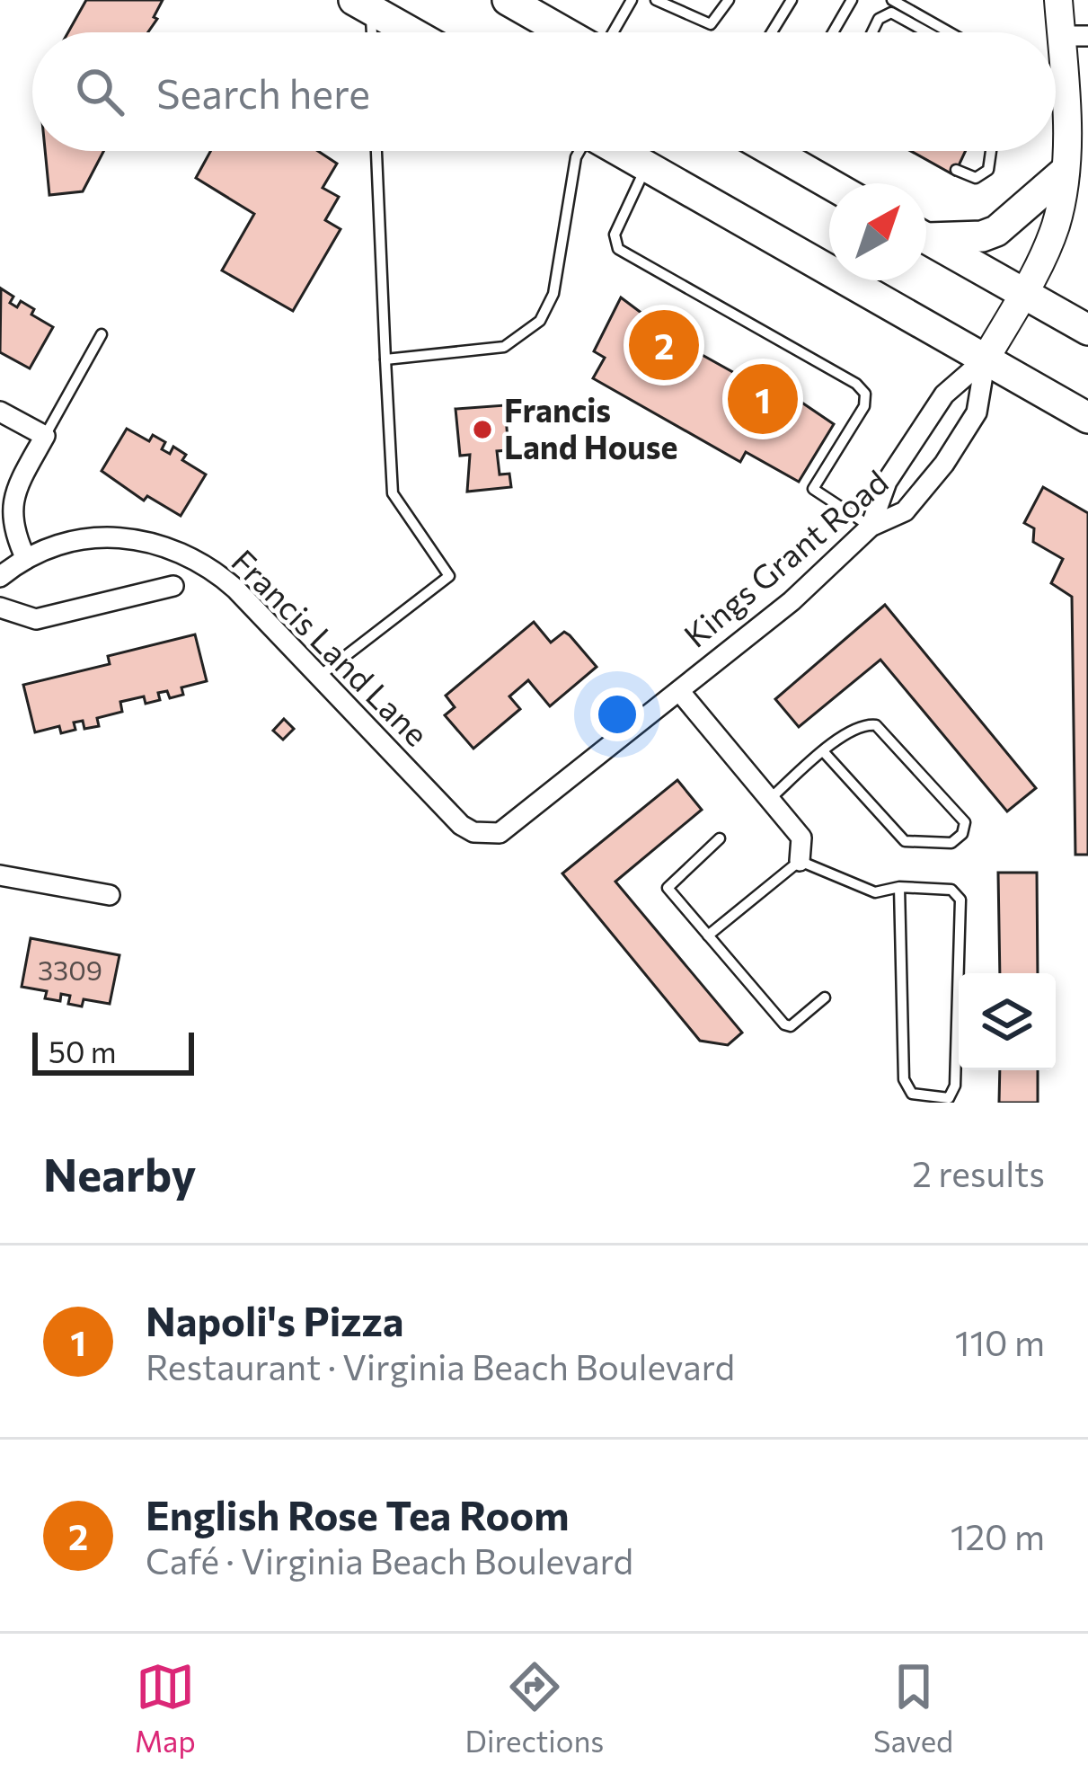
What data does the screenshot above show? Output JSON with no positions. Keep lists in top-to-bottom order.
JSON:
{
  "streets": {
    "street": ["Kings Grant Road", "Francis Land Lane"]
  },
  "crossings": [
    ["Kings Grant Road", "Francis Land Lane"]
  ],
  "places": ["Francis Land House"],
  "house_numbers": ["3309"],
  "scale_bar": "50 m",
  "north": "top right",
  "page": {
    "search": "Search here",
    "pins": ["2", "1"],
    "scale": "50 m",
    "heading": ["Nearby", "2 results"],
    "list": [
      {
        "mark": "1",
        "name": "Napoli's Pizza",
        "note": "Restaurant · Virginia Beach Boulevard",
        "value": "110 m"
      },
      {
        "mark": "2",
        "name": "English Rose Tea Room",
        "note": "Café · Virginia Beach Boulevard",
        "value": "120 m"
      }
    ],
    "nav": ["Map", "Directions", "Saved"]
  }
}
